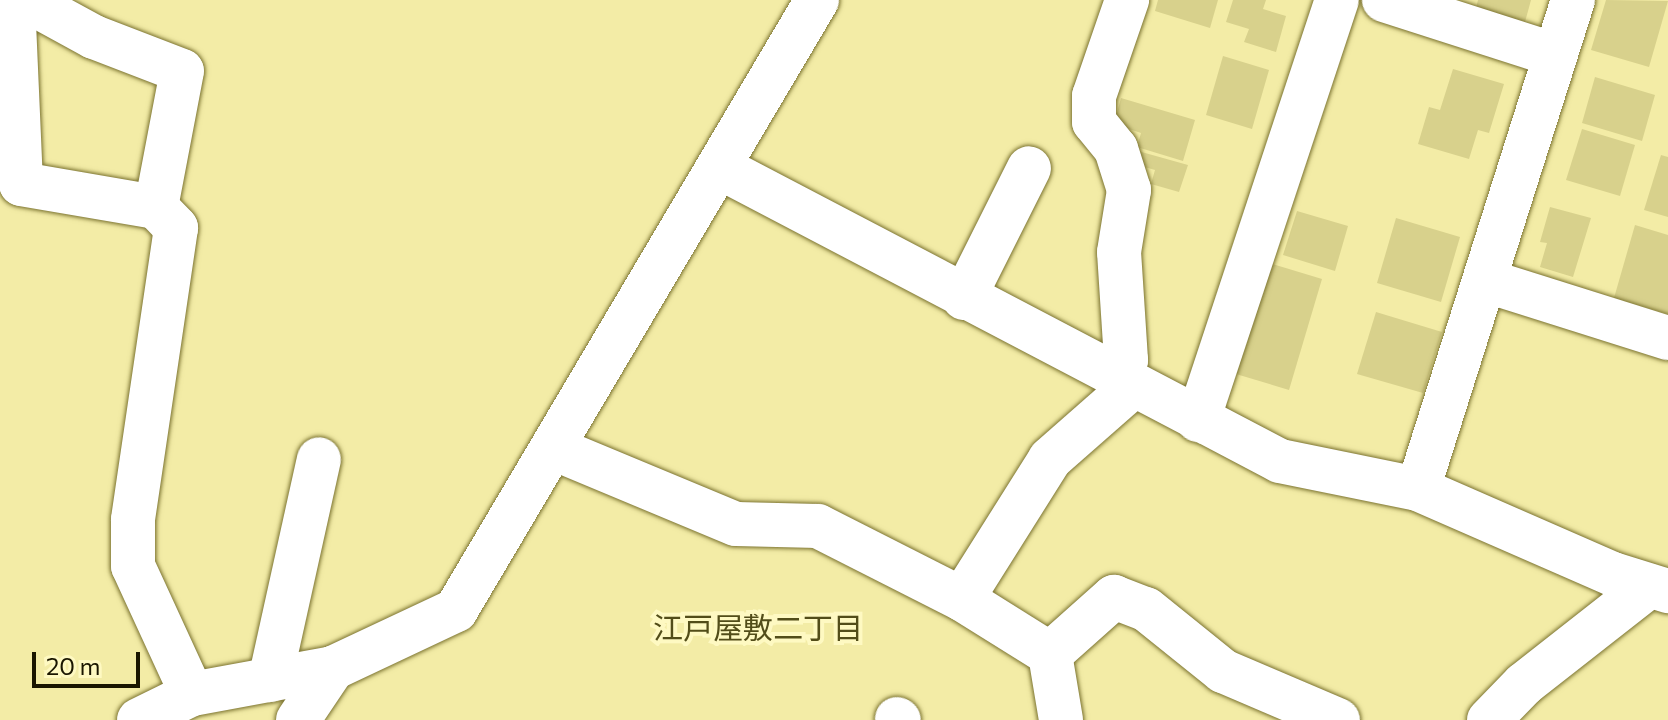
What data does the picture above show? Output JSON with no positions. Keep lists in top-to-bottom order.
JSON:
{
  "districts": ["江戸屋敷二丁目"],
  "scale_bar": "20 m"
}
